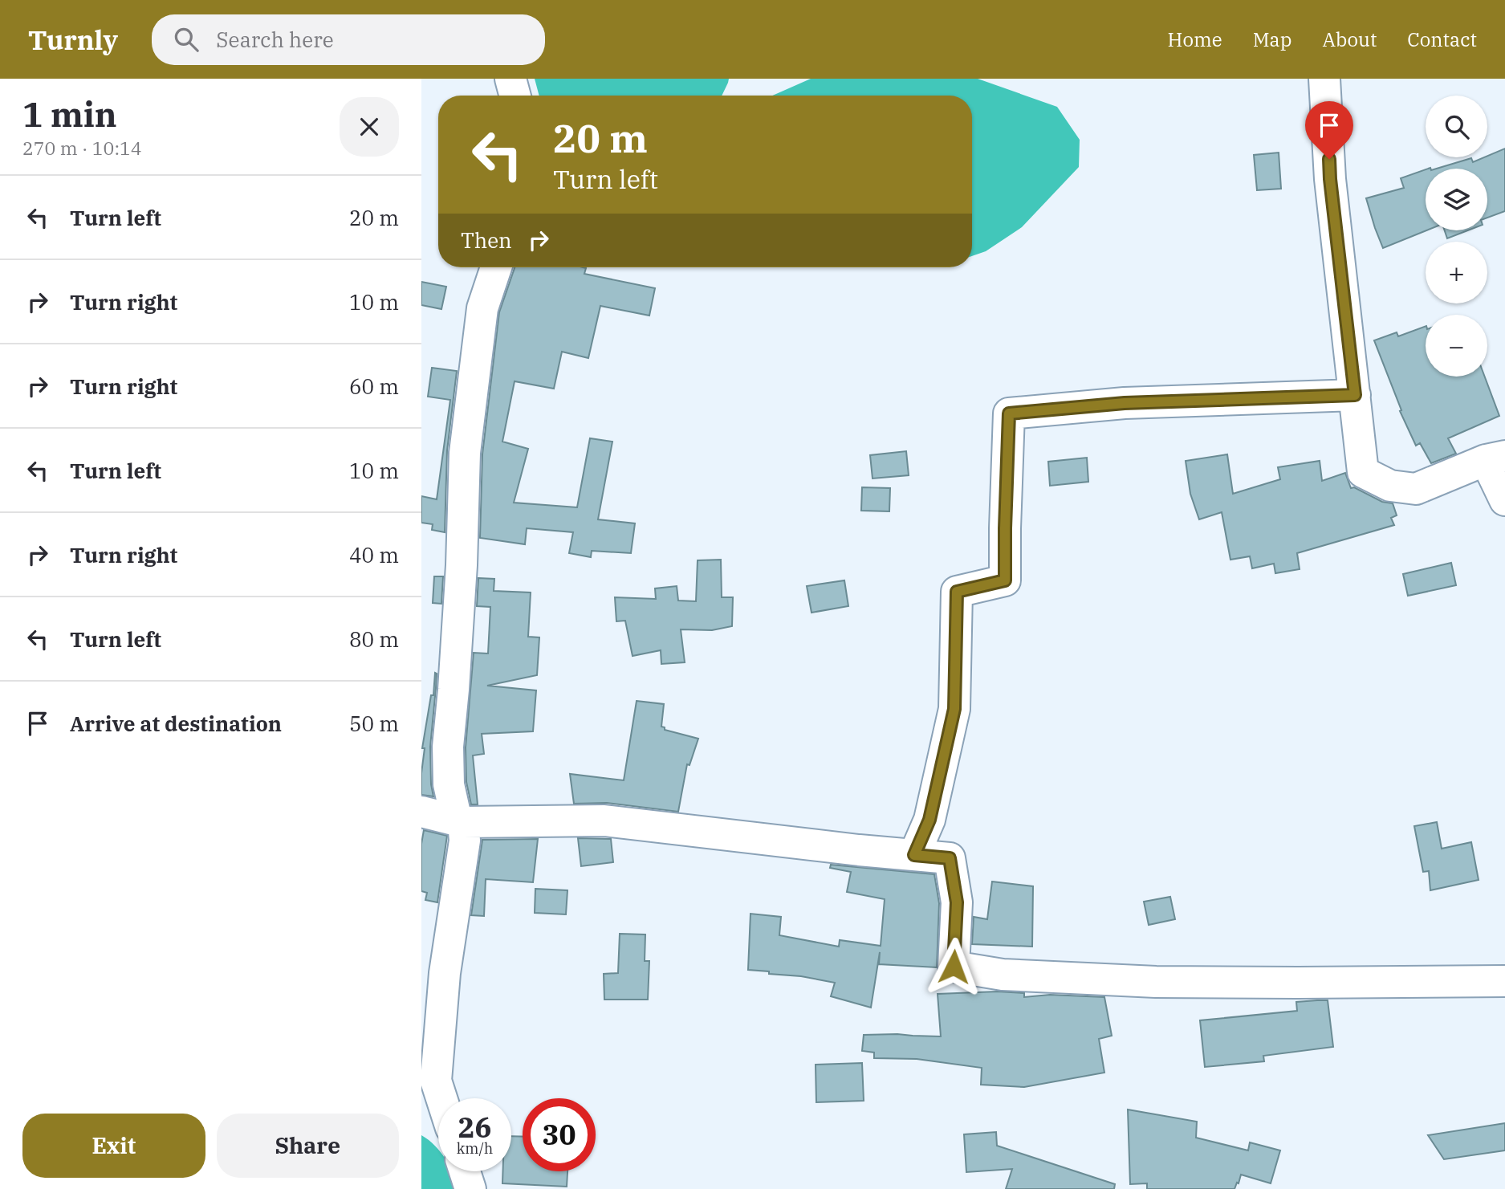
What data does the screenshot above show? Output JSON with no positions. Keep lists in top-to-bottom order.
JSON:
{
  "page": {
    "header": "Turnly",
    "search": "Search here",
    "nav": [
      "Home",
      "Map",
      "About",
      "Contact"
    ],
    "heading": ["1 min", "270 m · 10:14"],
    "map_buttons": ["+", "−"],
    "turn": ["20 m", "Turn left"],
    "list": [
      {
        "name": "Turn left",
        "value": "20 m"
      },
      {
        "name": "Turn right",
        "value": "10 m"
      },
      {
        "name": "Turn right",
        "value": "60 m"
      },
      {
        "name": "Turn left",
        "value": "10 m"
      },
      {
        "name": "Turn right",
        "value": "40 m"
      },
      {
        "name": "Turn left",
        "value": "80 m"
      },
      {
        "name": "Arrive at destination",
        "value": "50 m"
      }
    ],
    "then": "Then",
    "speed": "26 km/h",
    "limit": "30",
    "buttons": ["Exit", "Share"]
  }
}
